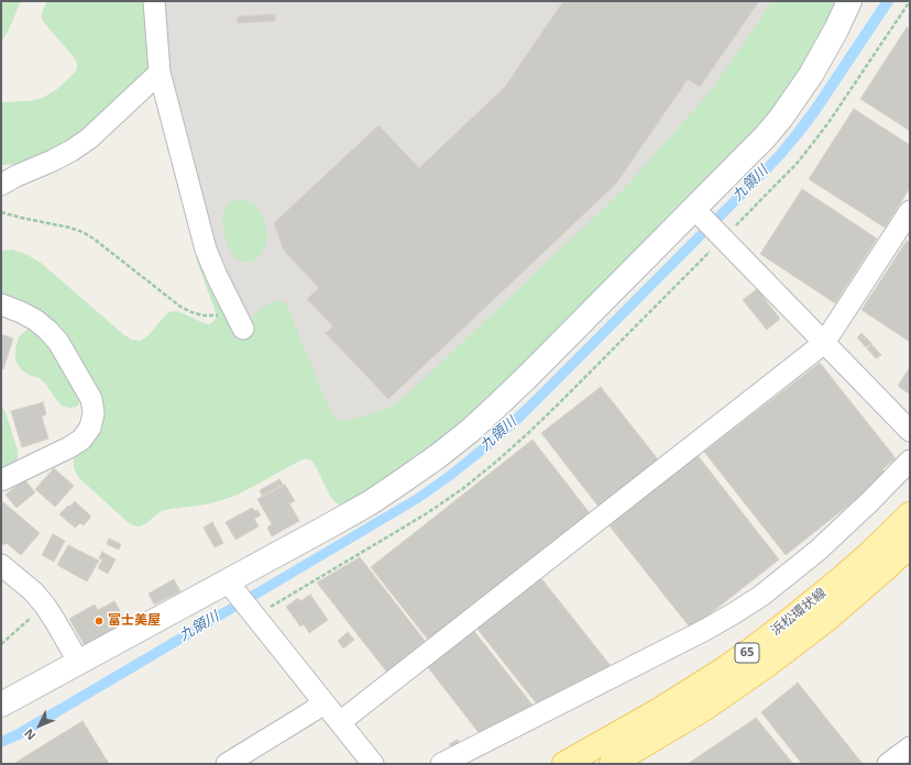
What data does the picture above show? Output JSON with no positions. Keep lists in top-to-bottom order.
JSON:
{
  "streets": {
    "main road": ["浜松環状線", "65"]
  },
  "water": ["九領川"],
  "places": ["富士美屋"],
  "north": "bottom left"
}
